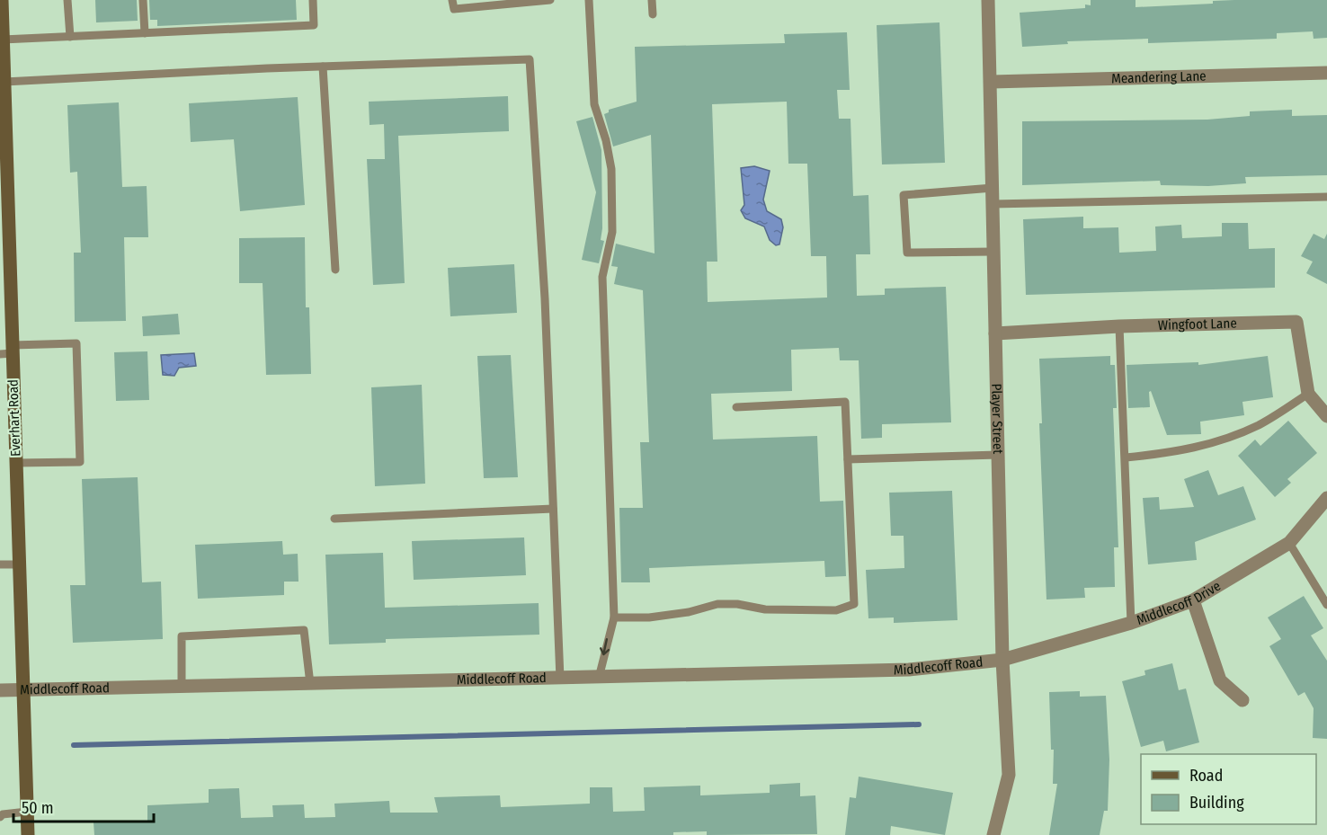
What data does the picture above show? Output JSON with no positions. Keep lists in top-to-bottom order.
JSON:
{
  "streets": {
    "main road": ["Everhart Road"],
    "street": [
      "Meandering Lane",
      "Wingfoot Lane",
      "Player Street",
      "Middlecoff Drive",
      "Middlecoff Road"
    ]
  },
  "crossings": [
    ["Meandering Lane", "Player Street"],
    ["Wingfoot Lane", "Player Street"],
    ["Everhart Road", "Middlecoff Road"],
    ["Player Street", "Middlecoff Drive"],
    ["Player Street", "Middlecoff Road"],
    ["Middlecoff Drive", "Middlecoff Road"]
  ],
  "legend": ["Road", "Building"],
  "scale_bar": "50 m"
}
